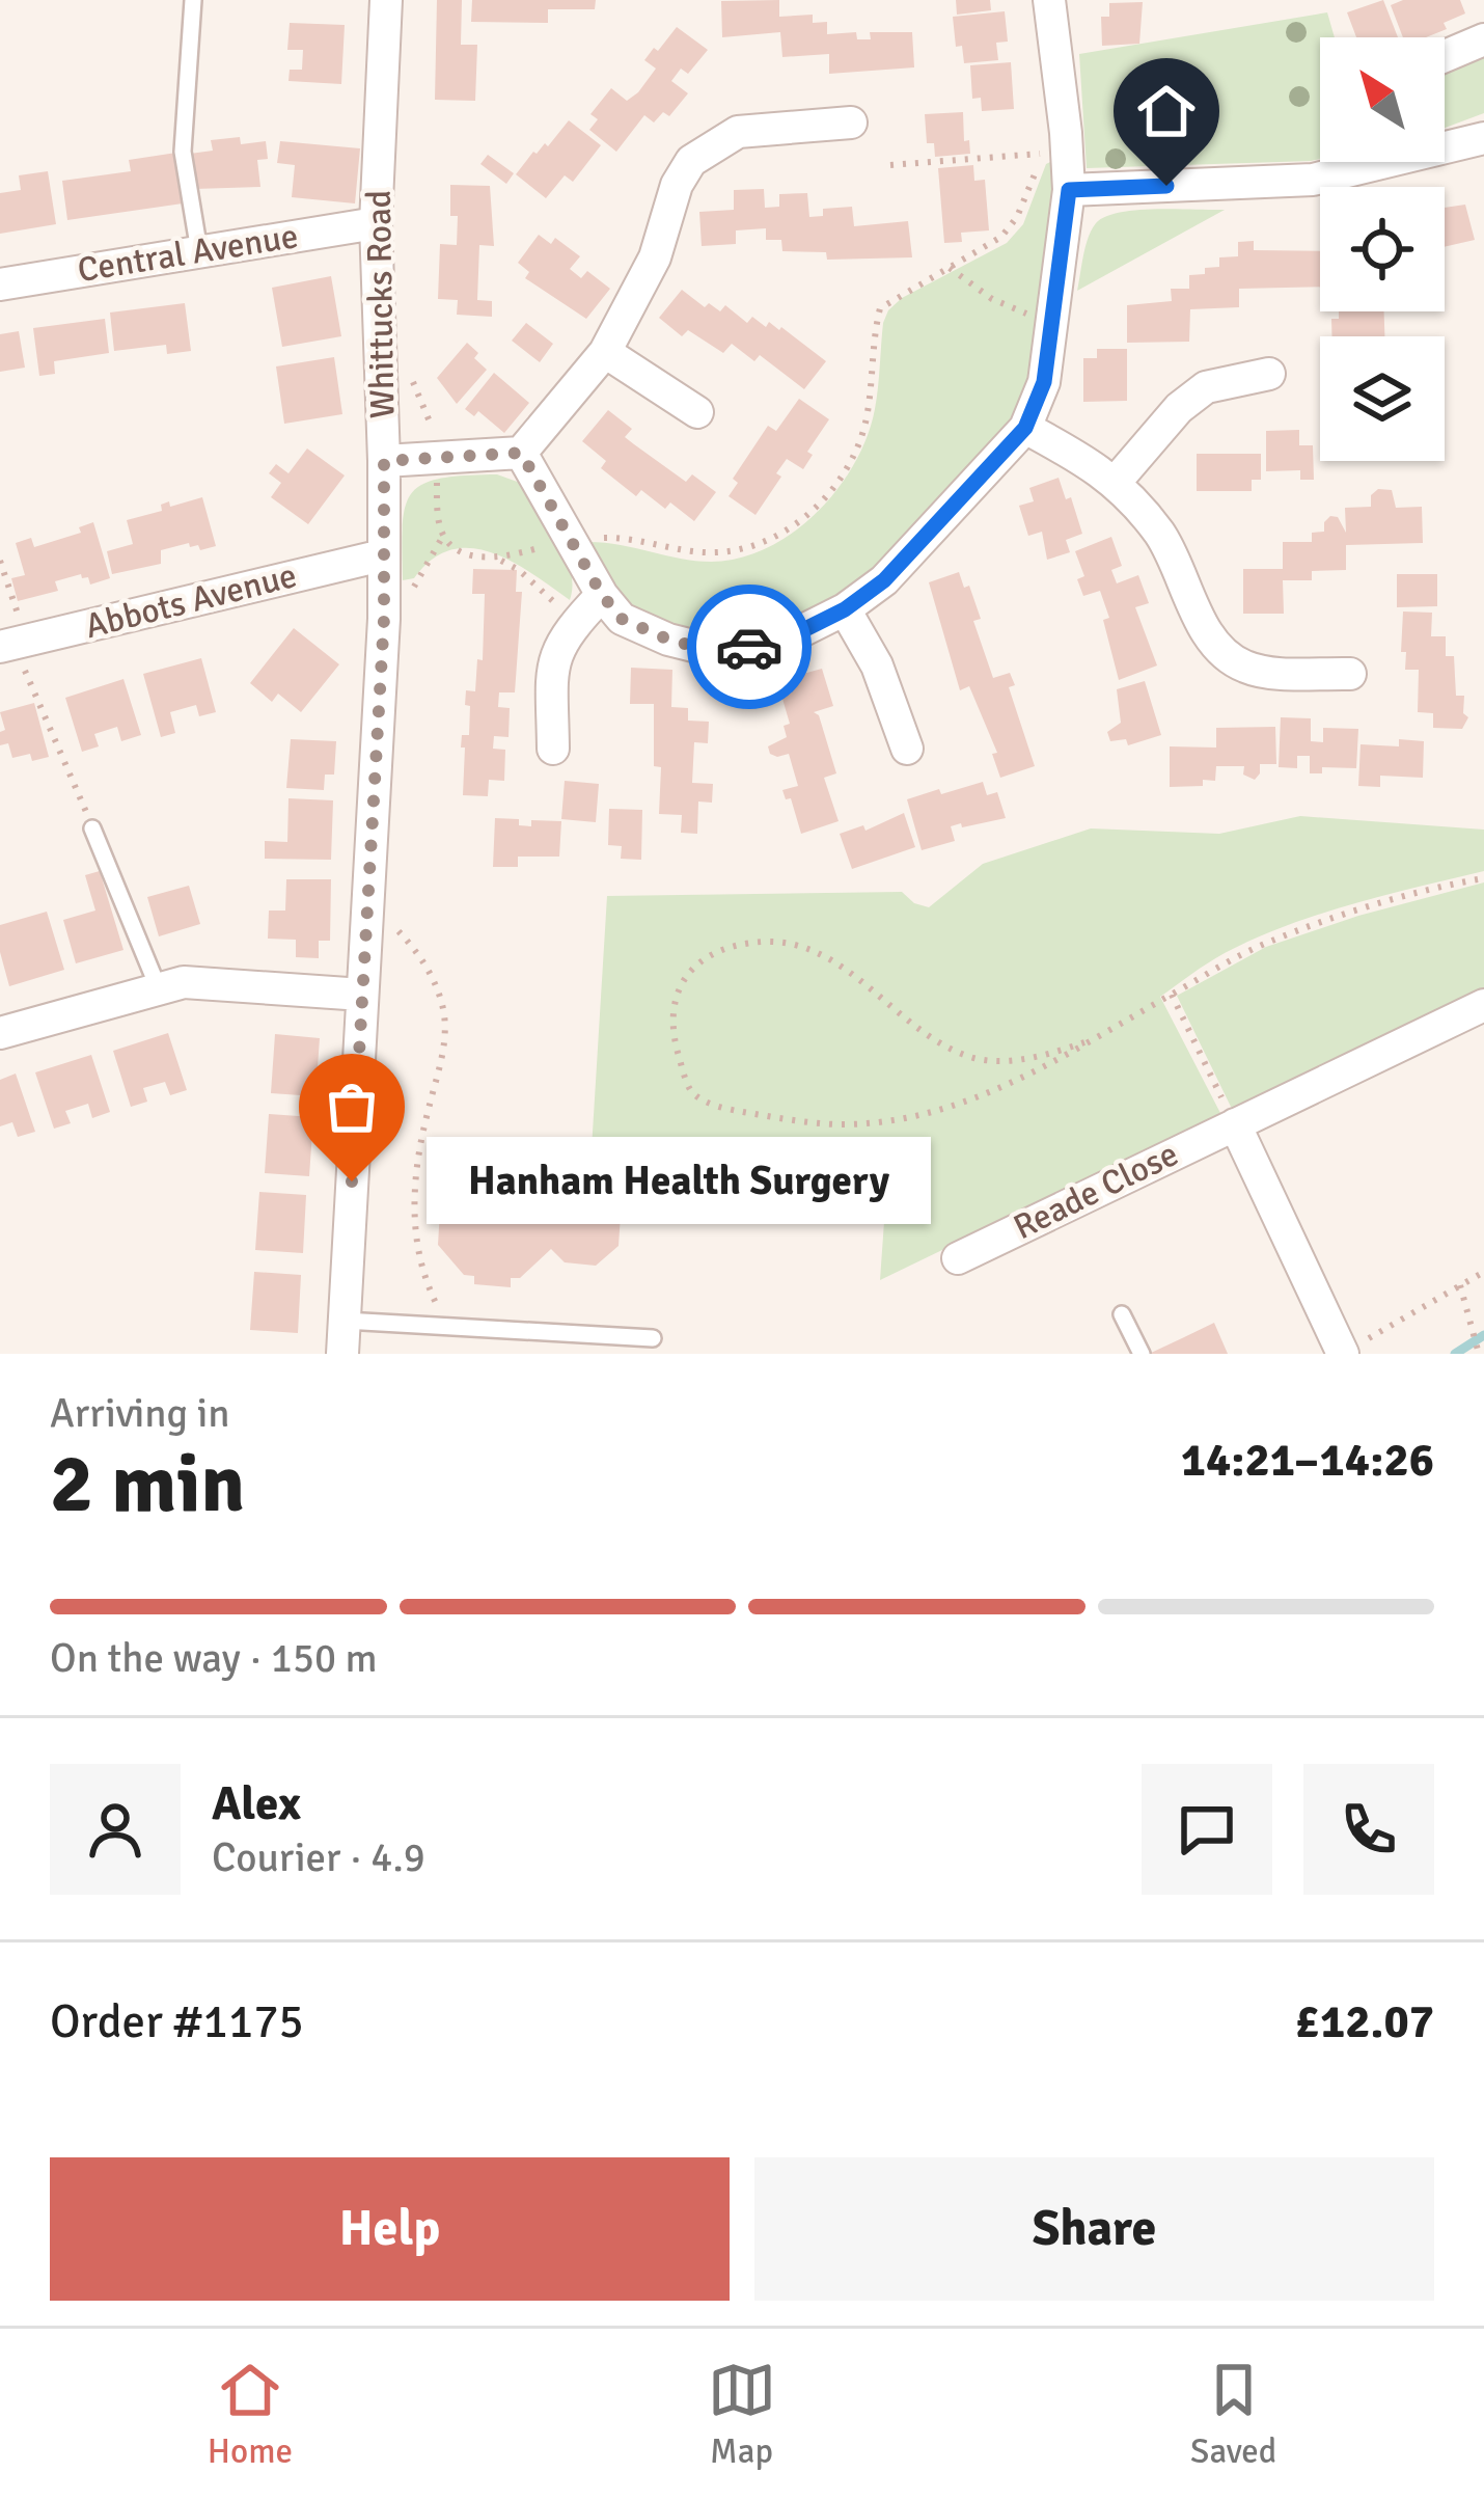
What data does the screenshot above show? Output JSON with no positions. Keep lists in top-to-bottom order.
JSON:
{
  "streets": {
    "street": [
      "Central Avenue",
      "Whittucks Road",
      "Abbots Avenue",
      "Reade Close"
    ]
  },
  "crossings": [
    ["Central Avenue", "Whittucks Road"],
    ["Whittucks Road", "Abbots Avenue"]
  ],
  "places": ["Hanham Health Surgery"],
  "north": "top left",
  "page": {
    "bubble": "Hanham Health Surgery",
    "heading": ["2 min", "Arriving in", "14:21–14:26"],
    "panel": [
      "Alex",
      "Courier · 4.9",
      "Order #1175",
      "£12.07"
    ],
    "bar": "On the way · 150 m",
    "buttons": ["Help", "Share"],
    "tabs": ["Home", "Map", "Saved"]
  }
}
